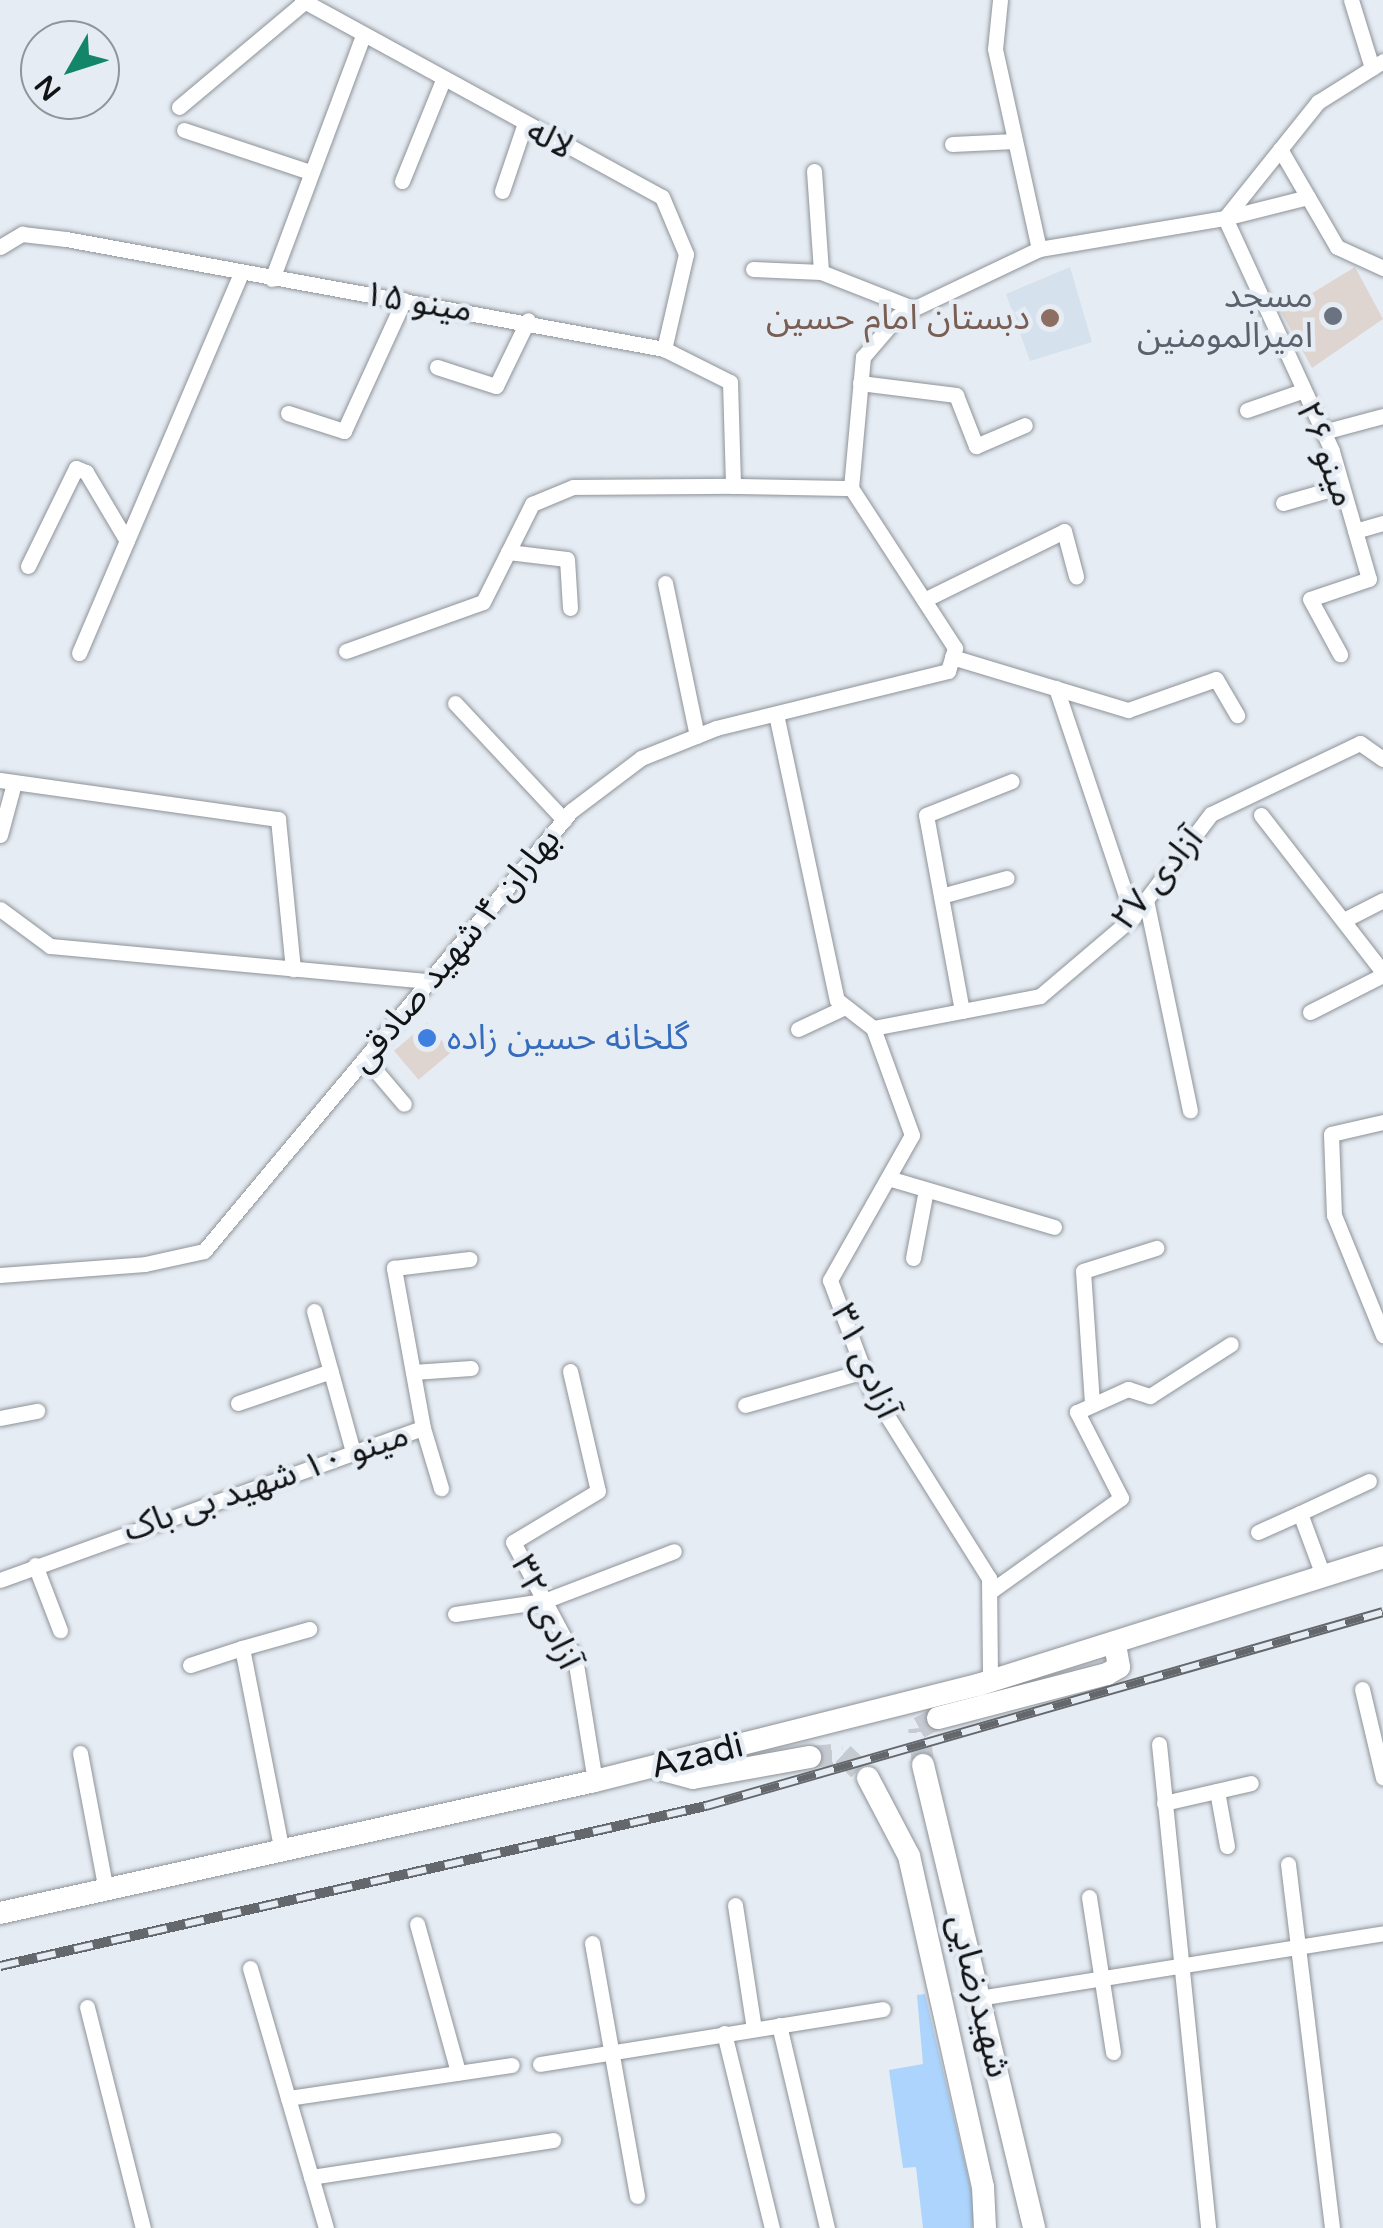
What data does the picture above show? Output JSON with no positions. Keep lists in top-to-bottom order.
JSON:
{
  "streets": {
    "main road": ["Azadi", "شهیدرضایی"],
    "street": [
      "لاله",
      "مینو ۱۵",
      "مینو ۲۶",
      "آزادی ۲۷",
      "بهاران ۴ شهید صادقی",
      "آزادی ۳۱",
      "مینو ۱۰ شهید بی باک",
      "آزادی ۳۲"
    ]
  },
  "crossings": [
    ["لاله", "مینو ۱۵"],
    ["آزادی ۲۷", "آزادی ۳۱"],
    ["آزادی ۳۲", "Azadi"]
  ],
  "places": ["مسجد امیرالمومنین", "دبستان امام حسین", "گلخانه حسین زاده"],
  "north": "bottom left"
}
